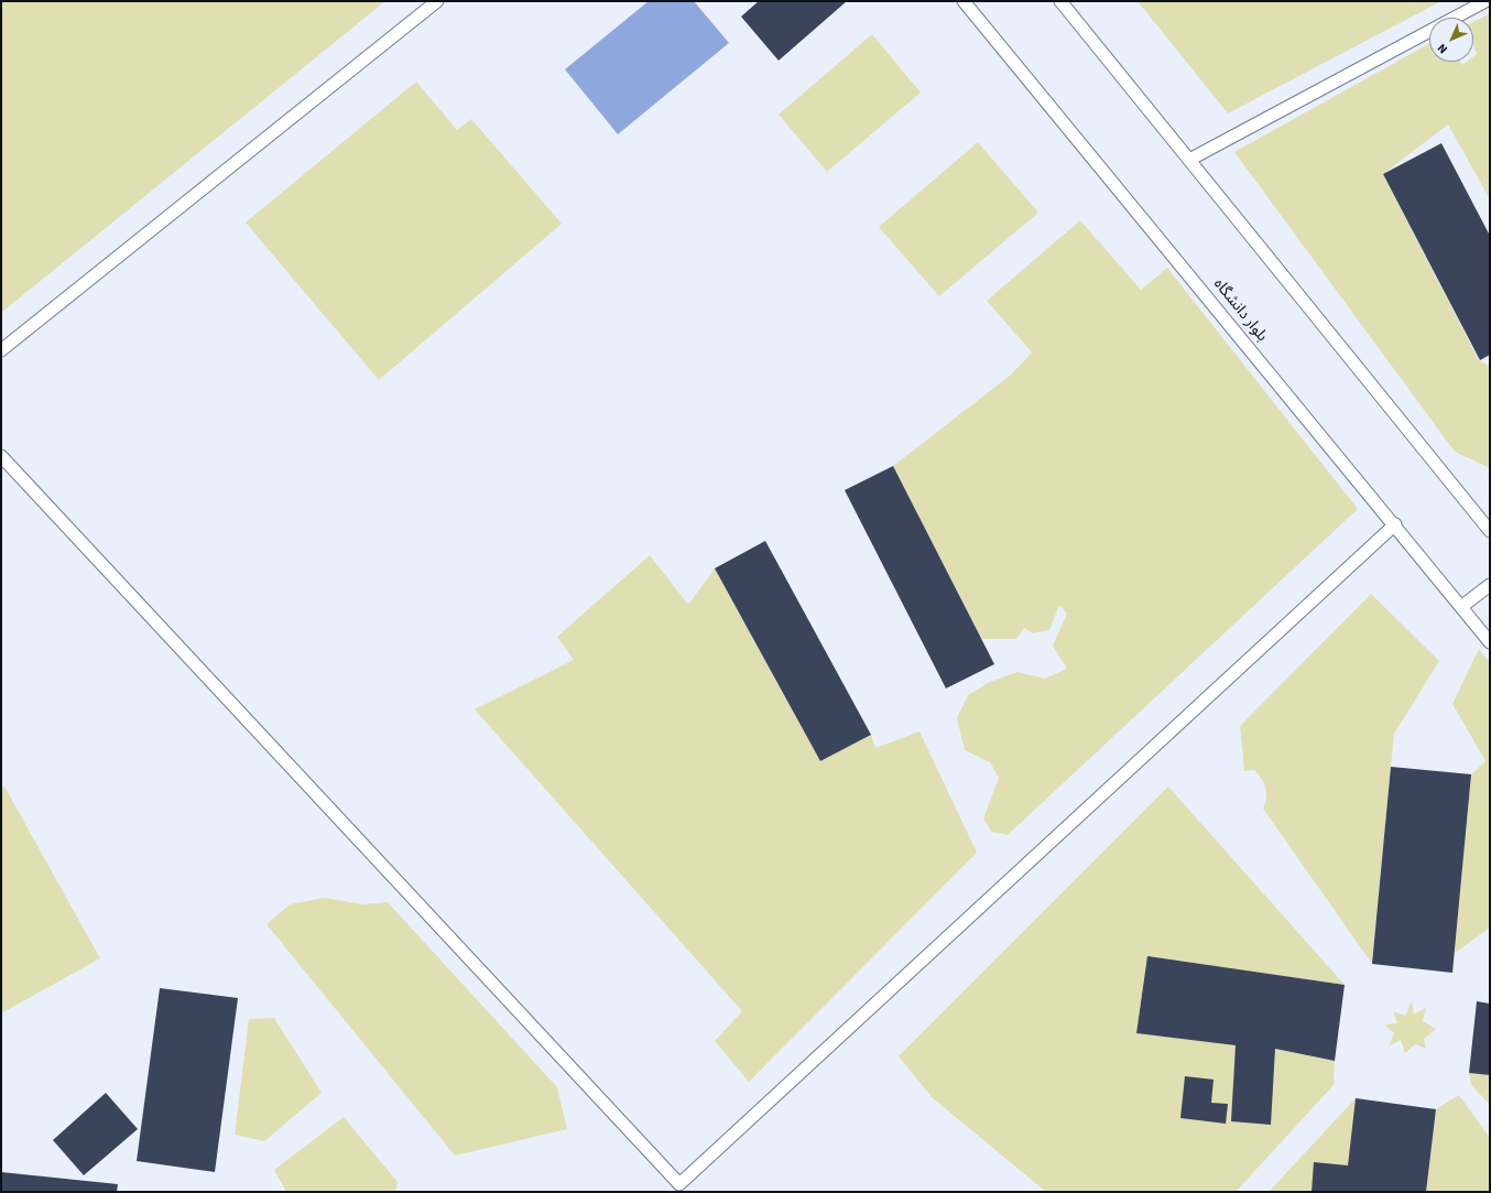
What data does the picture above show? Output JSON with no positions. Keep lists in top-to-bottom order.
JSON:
{
  "streets": {
    "lane": ["بلوار دانشگاه"]
  },
  "north": "bottom left"
}
